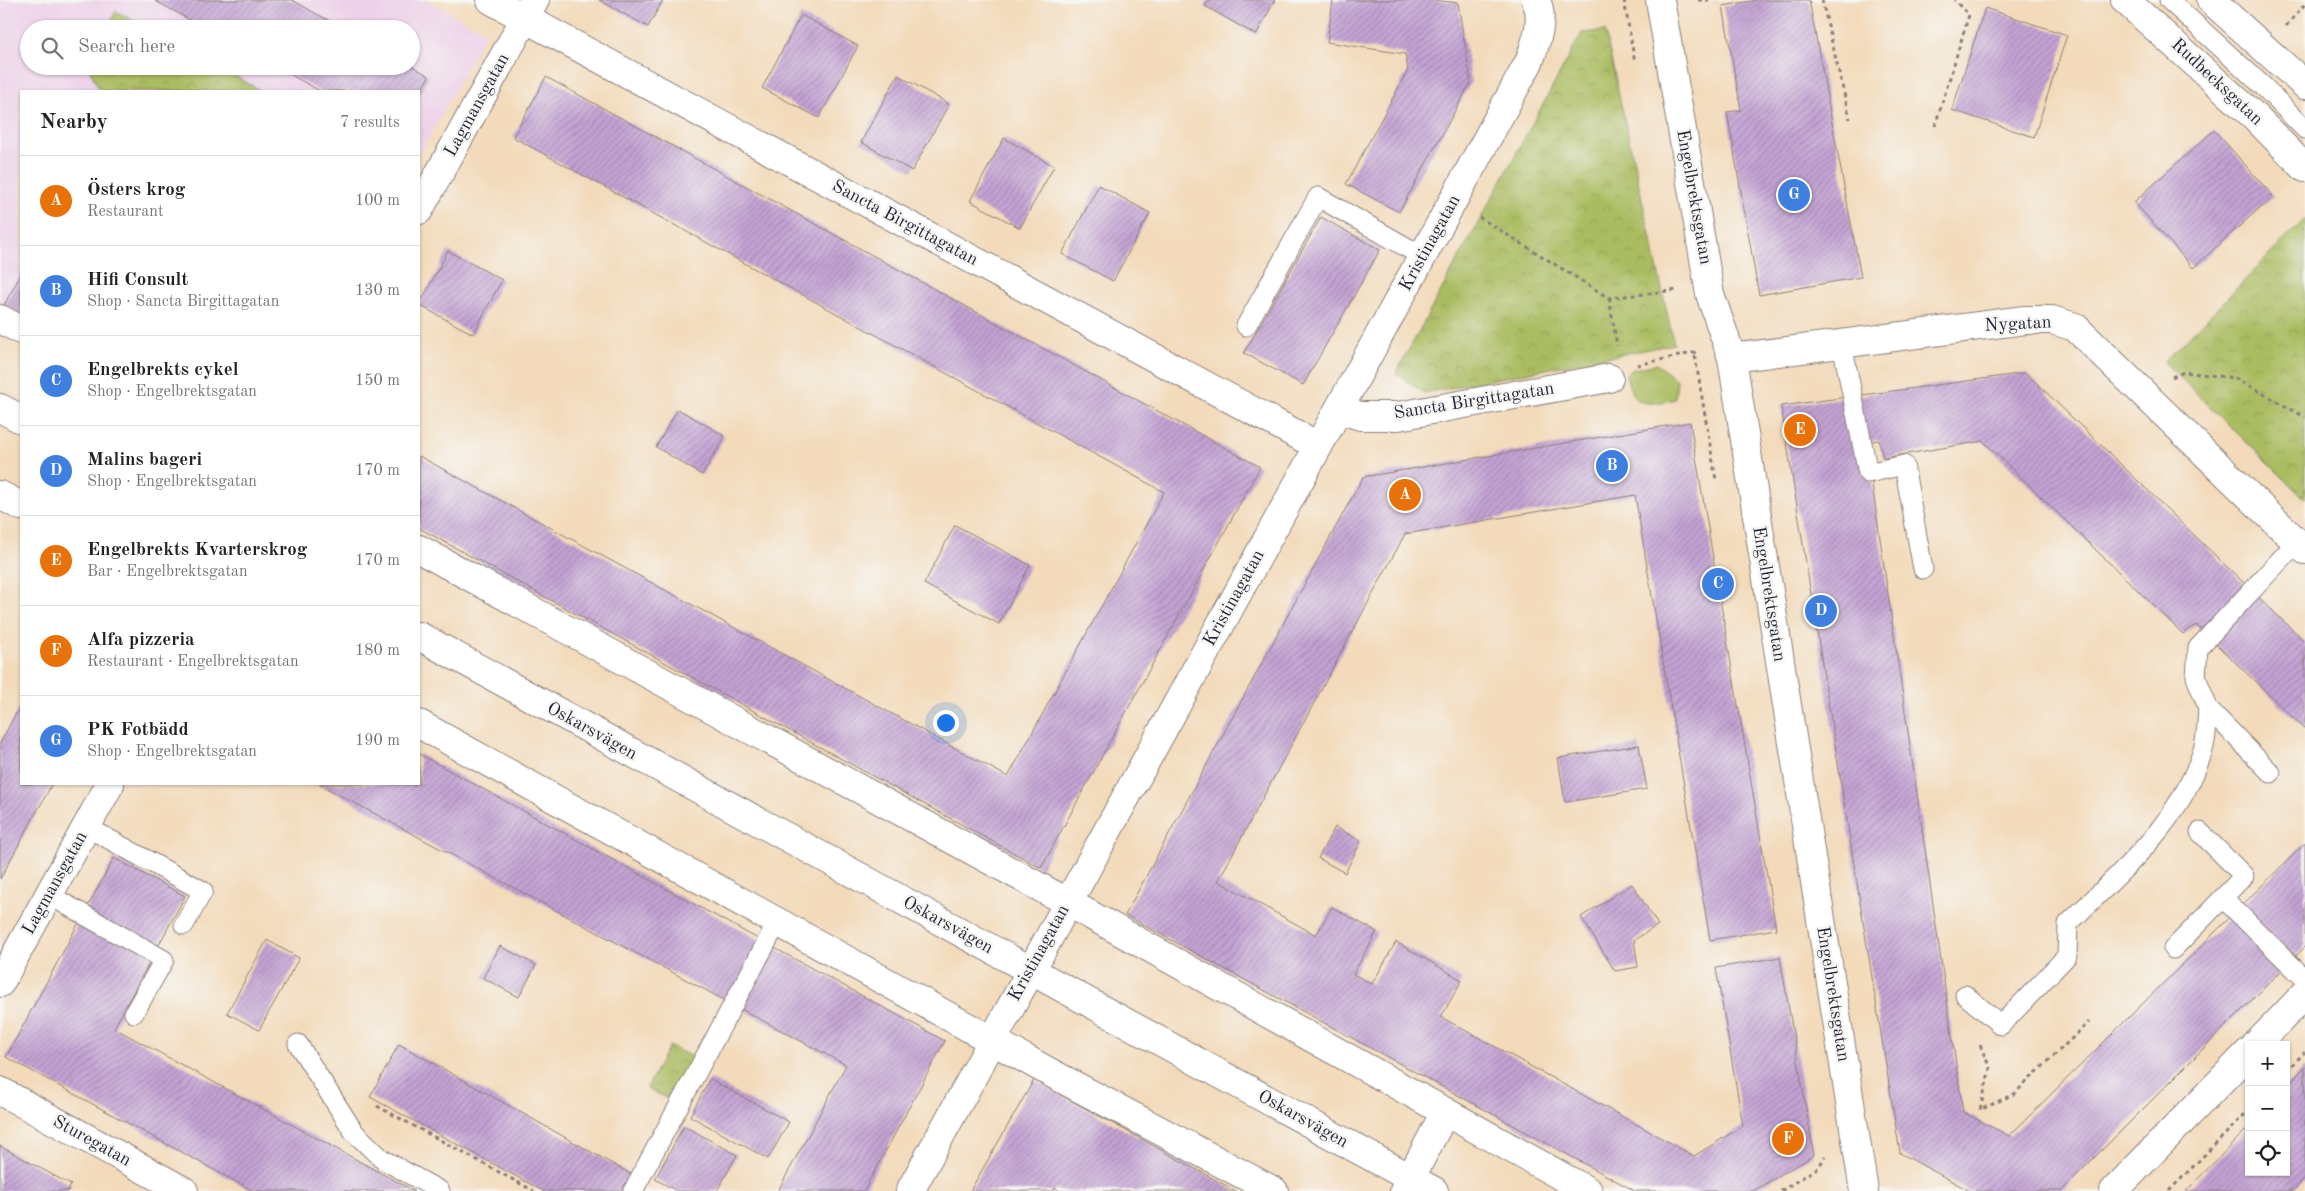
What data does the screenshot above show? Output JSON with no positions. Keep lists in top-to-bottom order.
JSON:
{
  "streets": {
    "street": [
      "Rudbecksgatan",
      "Lagmansgatan",
      "Engelbrektsgatan",
      "Sancta Birgittagatan",
      "Kristinagatan",
      "Nygatan",
      "Oskarsvägen",
      "Sturegatan"
    ]
  },
  "crossings": [
    ["Lagmansgatan", "Sancta Birgittagatan"],
    ["Engelbrektsgatan", "Nygatan"],
    ["Sancta Birgittagatan", "Kristinagatan"],
    ["Kristinagatan", "Oskarsvägen"]
  ],
  "page": {
    "search": "Search here",
    "heading": ["Nearby", "7 results"],
    "list": [
      {
        "mark": "A",
        "name": "Östers krog",
        "note": "Restaurant",
        "value": "100 m"
      },
      {
        "mark": "B",
        "name": "Hifi Consult",
        "note": "Shop · Sancta Birgittagatan",
        "value": "130 m"
      },
      {
        "mark": "C",
        "name": "Engelbrekts cykel",
        "note": "Shop · Engelbrektsgatan",
        "value": "150 m"
      },
      {
        "mark": "D",
        "name": "Malins bageri",
        "note": "Shop · Engelbrektsgatan",
        "value": "170 m"
      },
      {
        "mark": "E",
        "name": "Engelbrekts Kvarterskrog",
        "note": "Bar · Engelbrektsgatan",
        "value": "170 m"
      },
      {
        "mark": "F",
        "name": "Alfa pizzeria",
        "note": "Restaurant · Engelbrektsgatan",
        "value": "180 m"
      },
      {
        "mark": "G",
        "name": "PK Fotbädd",
        "note": "Shop · Engelbrektsgatan",
        "value": "190 m"
      }
    ],
    "pins": [
      "G",
      "E",
      "B",
      "A",
      "C",
      "D",
      "F"
    ],
    "map_buttons": ["+", "−"]
  }
}
